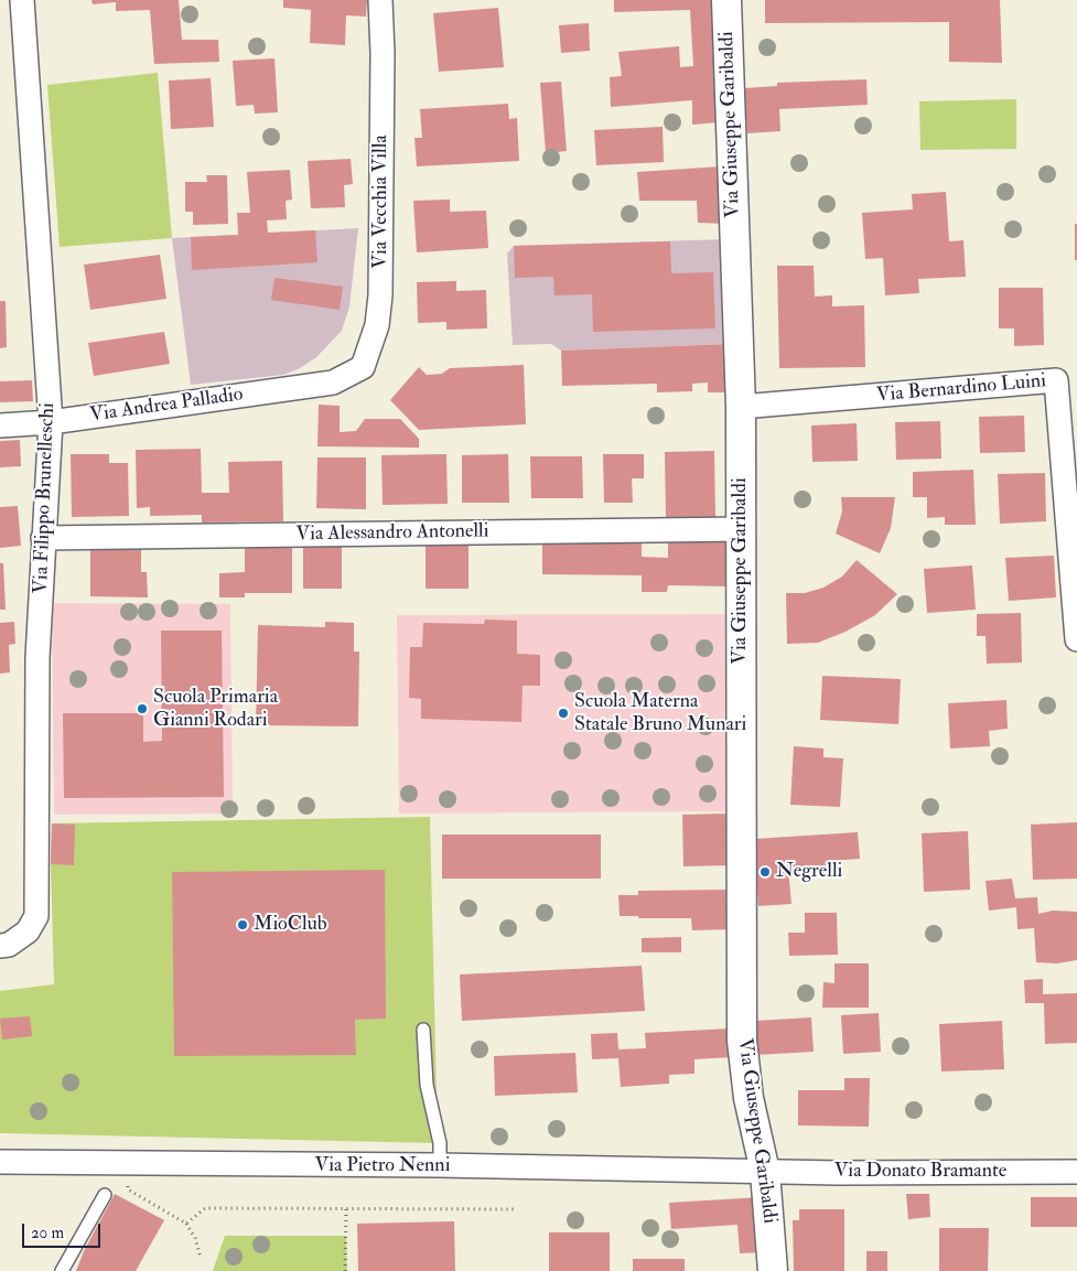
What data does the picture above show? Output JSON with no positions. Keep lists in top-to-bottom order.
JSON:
{
  "streets": {
    "street": [
      "Via Giuseppe Garibaldi",
      "Via Vecchia Villa",
      "Via Bernardino Luini",
      "Via Andrea Palladio",
      "Via Filippo Brunelleschi",
      "Via Alessandro Antonelli",
      "Via Pietro Nenni",
      "Via Donato Bramante"
    ]
  },
  "crossings": [
    ["Via Giuseppe Garibaldi", "Via Bernardino Luini"],
    ["Via Giuseppe Garibaldi", "Via Alessandro Antonelli"],
    ["Via Giuseppe Garibaldi", "Via Pietro Nenni"],
    ["Via Giuseppe Garibaldi", "Via Donato Bramante"],
    ["Via Vecchia Villa", "Via Andrea Palladio"],
    ["Via Andrea Palladio", "Via Filippo Brunelleschi"],
    ["Via Filippo Brunelleschi", "Via Alessandro Antonelli"],
    ["Via Pietro Nenni", "Via Donato Bramante"]
  ],
  "places": [
    "Scuola Primaria Gianni Rodari",
    "Scuola Materna Statale Bruno Munari",
    "Negrelli",
    "MioClub"
  ],
  "scale_bar": "20 m"
}
